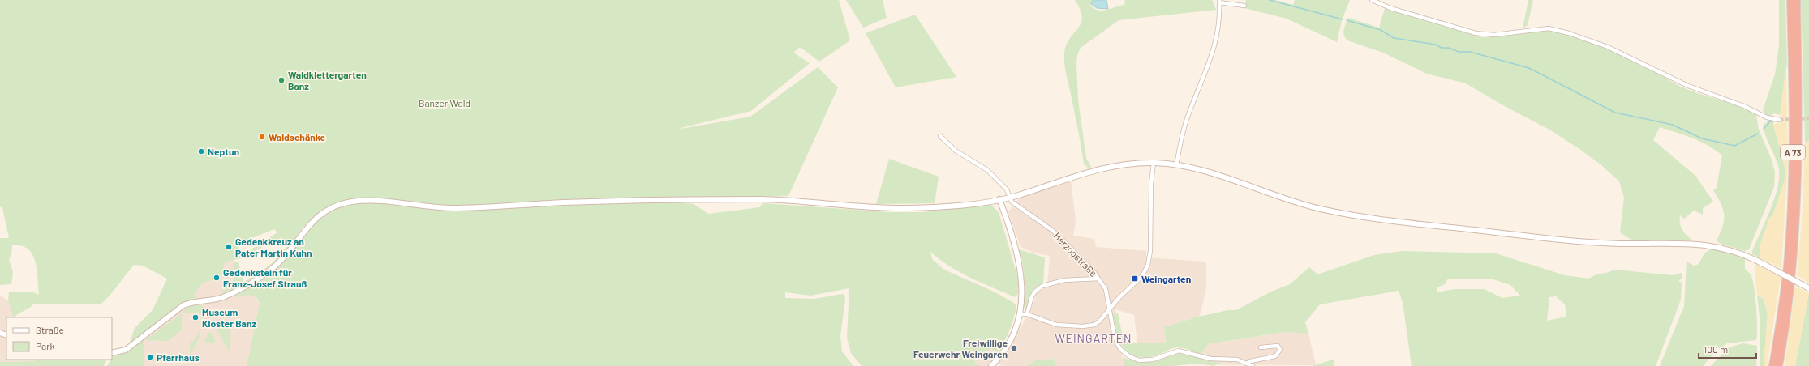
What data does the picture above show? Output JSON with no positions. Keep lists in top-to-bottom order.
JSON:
{
  "streets": {
    "highway": ["A 73"],
    "street": ["Herzogstraße"]
  },
  "districts": ["WEINGARTEN"],
  "parks": ["Banzer Wald"],
  "places": {
    "other": [
      "Waldklettergarten Banz",
      "Waldschänke",
      "Neptun",
      "Gedenkkreuz an Pater Martin Kuhn",
      "Gedenkstein für Franz-Josef Strauß",
      "Museum Kloster Banz",
      "Freiwillige Feuerwehr Weingaren",
      "Pfarrhaus"
    ],
    "transit": ["Weingarten"]
  },
  "legend": ["Straße", "Park"],
  "scale_bar": "100 m"
}
